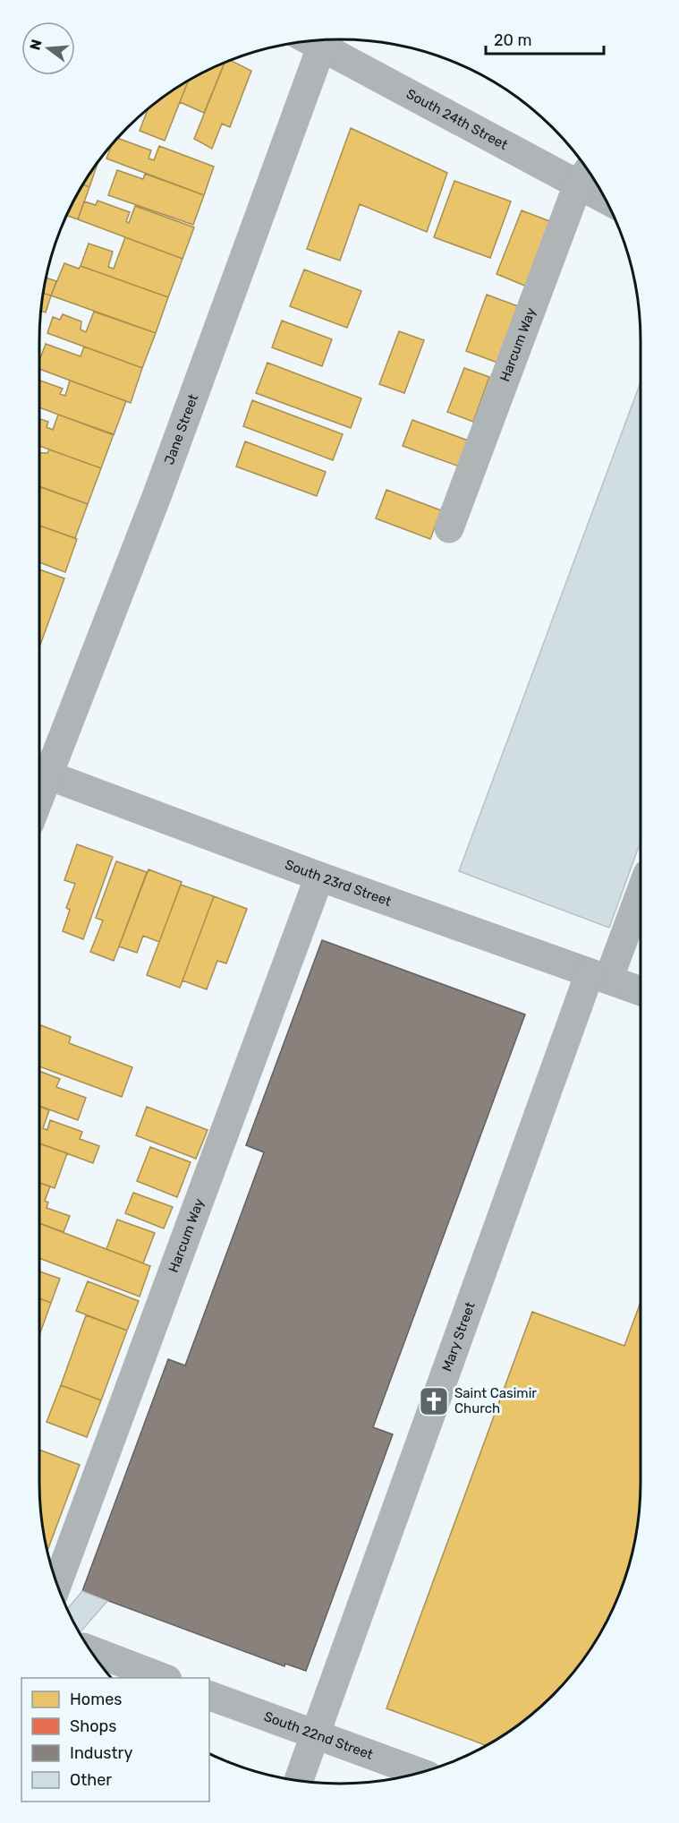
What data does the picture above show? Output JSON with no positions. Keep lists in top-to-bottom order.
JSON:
{
  "streets": {
    "street": [
      "South 24th Street",
      "Harcum Way",
      "Jane Street",
      "South 23rd Street",
      "Mary Street",
      "South 22nd Street"
    ]
  },
  "crossings": [
    ["South 24th Street", "Harcum Way"],
    ["South 24th Street", "Jane Street"],
    ["Harcum Way", "South 23rd Street"],
    ["South 23rd Street", "Mary Street"],
    ["Mary Street", "South 22nd Street"]
  ],
  "places": {
    "church": ["Saint Casimir Church"]
  },
  "legend": [
    "Homes",
    "Shops",
    "Industry",
    "Other"
  ],
  "scale_bar": "20 m",
  "north": "left"
}
